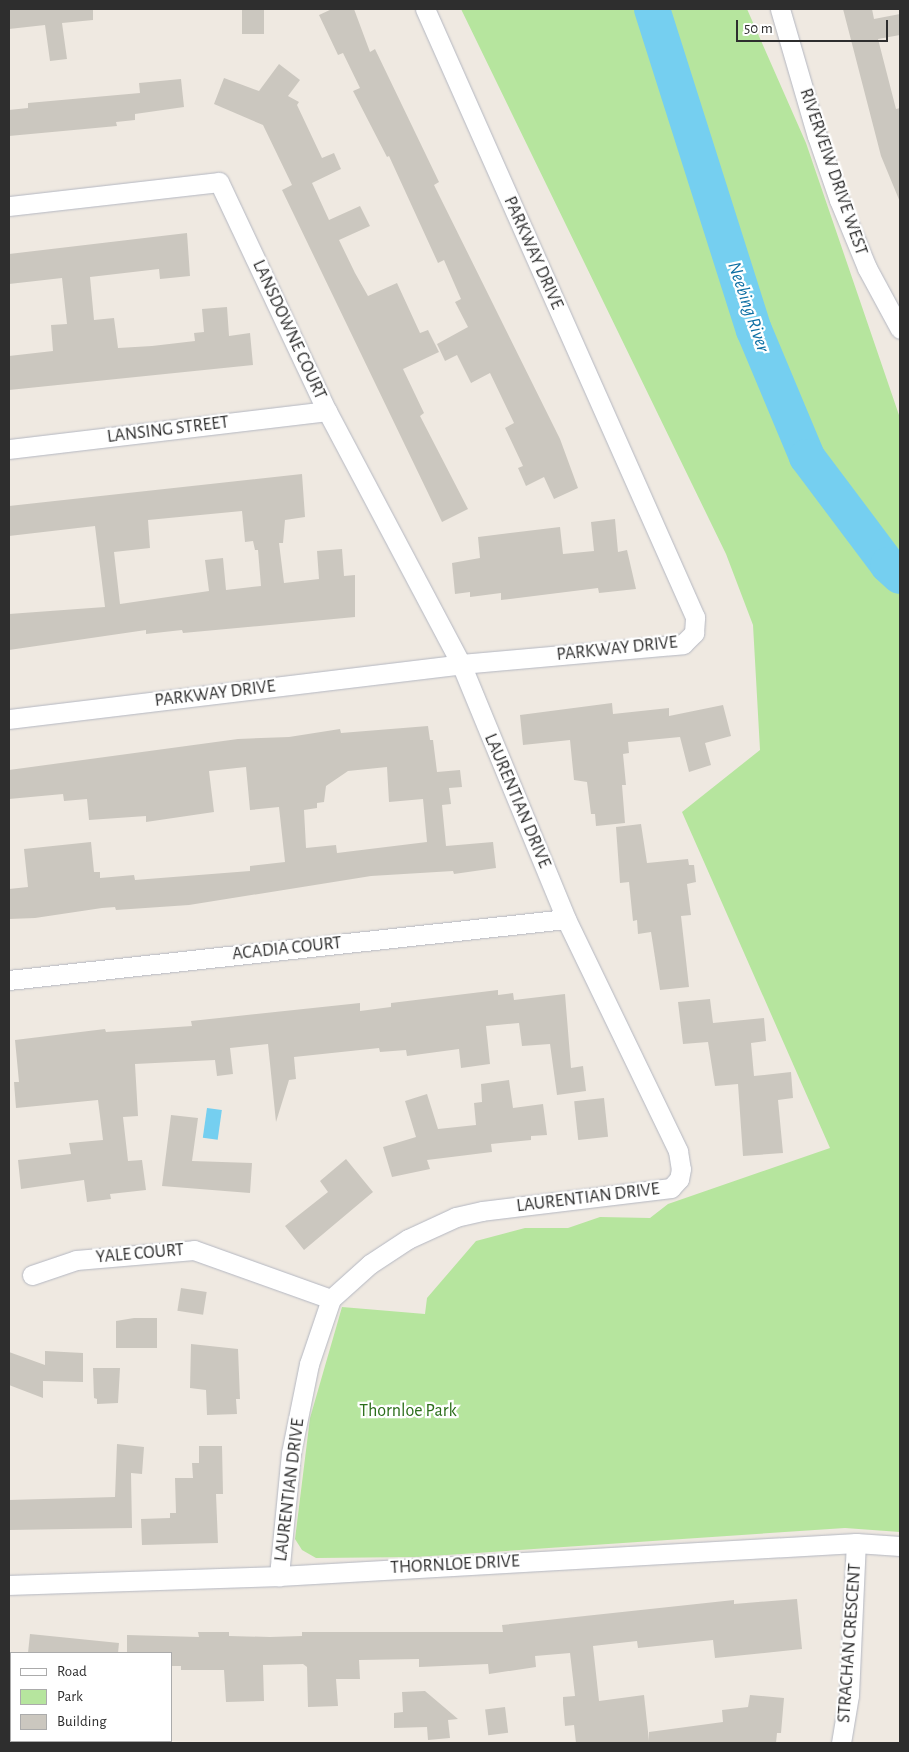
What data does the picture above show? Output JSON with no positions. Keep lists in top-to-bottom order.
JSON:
{
  "streets": {
    "street": [
      "RIVERVEIW DRIVE WEST",
      "PARKWAY DRIVE",
      "LANSDOWNE COURT",
      "LANSING STREET",
      "LAURENTIAN DRIVE",
      "ACADIA COURT",
      "YALE COURT",
      "THORNLOE DRIVE",
      "STRACHAN CRESCENT"
    ]
  },
  "crossings": [
    ["PARKWAY DRIVE", "LANSDOWNE COURT"],
    ["PARKWAY DRIVE", "LAURENTIAN DRIVE"],
    ["LANSDOWNE COURT", "LANSING STREET"],
    ["LANSDOWNE COURT", "LAURENTIAN DRIVE"],
    ["LAURENTIAN DRIVE", "ACADIA COURT"],
    ["LAURENTIAN DRIVE", "YALE COURT"],
    ["LAURENTIAN DRIVE", "THORNLOE DRIVE"],
    ["THORNLOE DRIVE", "STRACHAN CRESCENT"]
  ],
  "water": ["Neebing River"],
  "parks": ["Thornloe Park"],
  "legend": ["Road", "Park", "Building"],
  "scale_bar": "50 m"
}
